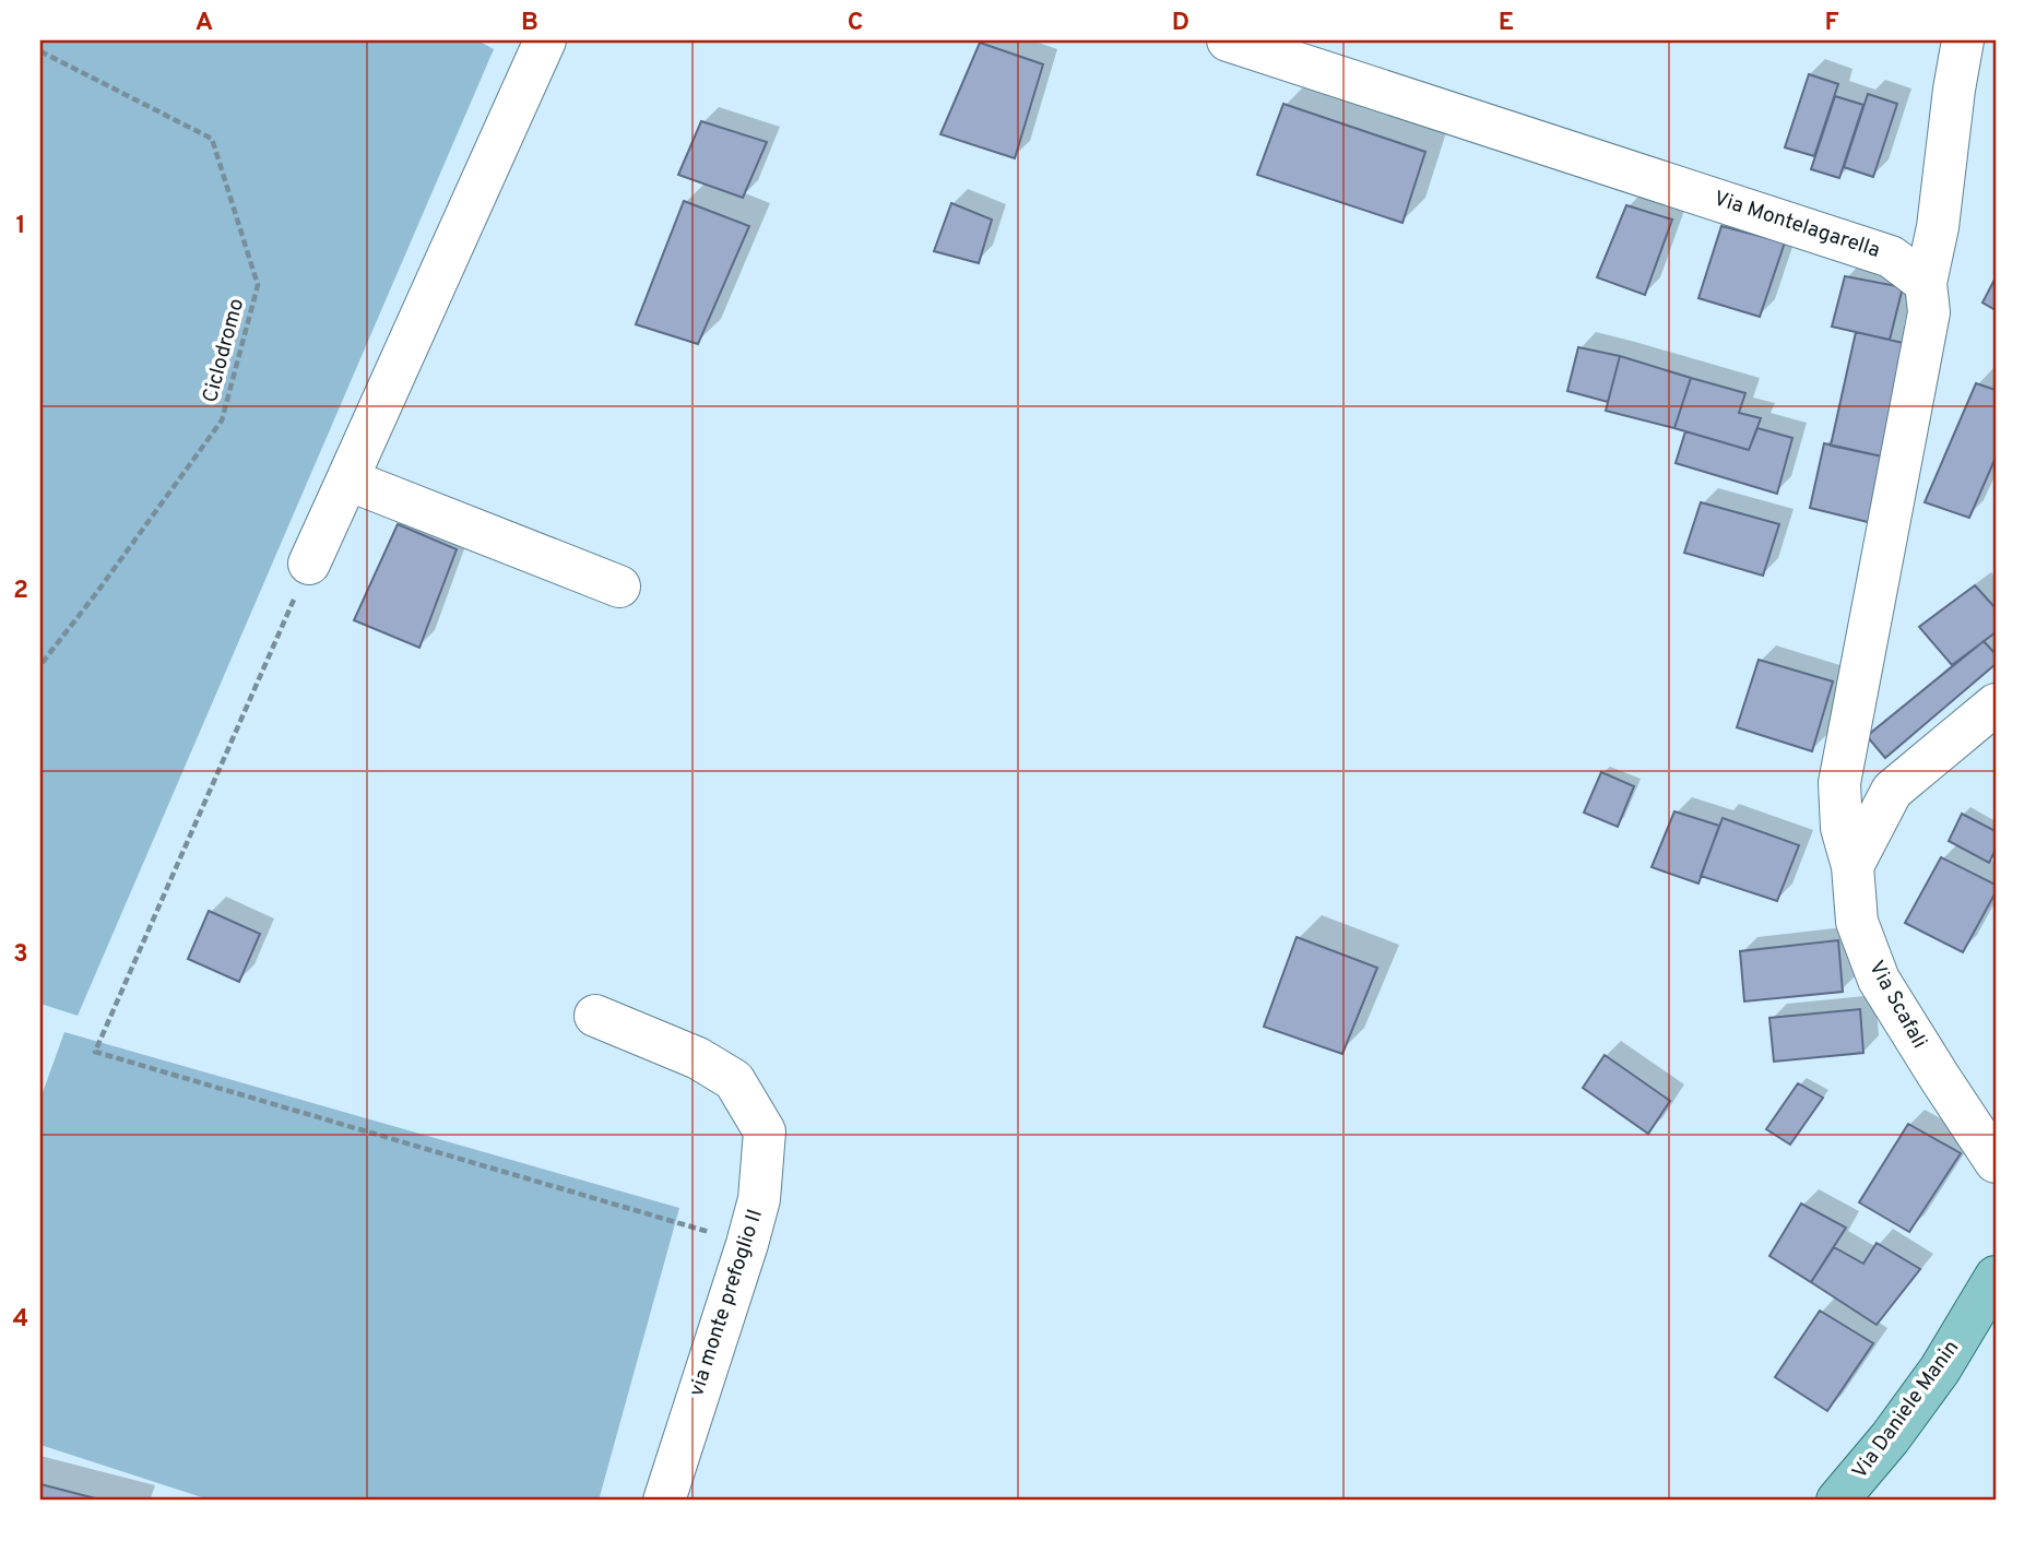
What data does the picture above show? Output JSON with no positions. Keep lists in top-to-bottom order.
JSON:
{
  "streets": {
    "main road": ["Via Daniele Manin"],
    "street": ["Via Montelagarella", "Via Scafali", "via monte prefoglio II"],
    "path": ["Ciclodromo"]
  },
  "grid": {
    "columns": [
      "A",
      "B",
      "C",
      "D",
      "E",
      "F"
    ],
    "rows": [
      "1",
      "2",
      "3",
      "4"
    ]
  }
}
